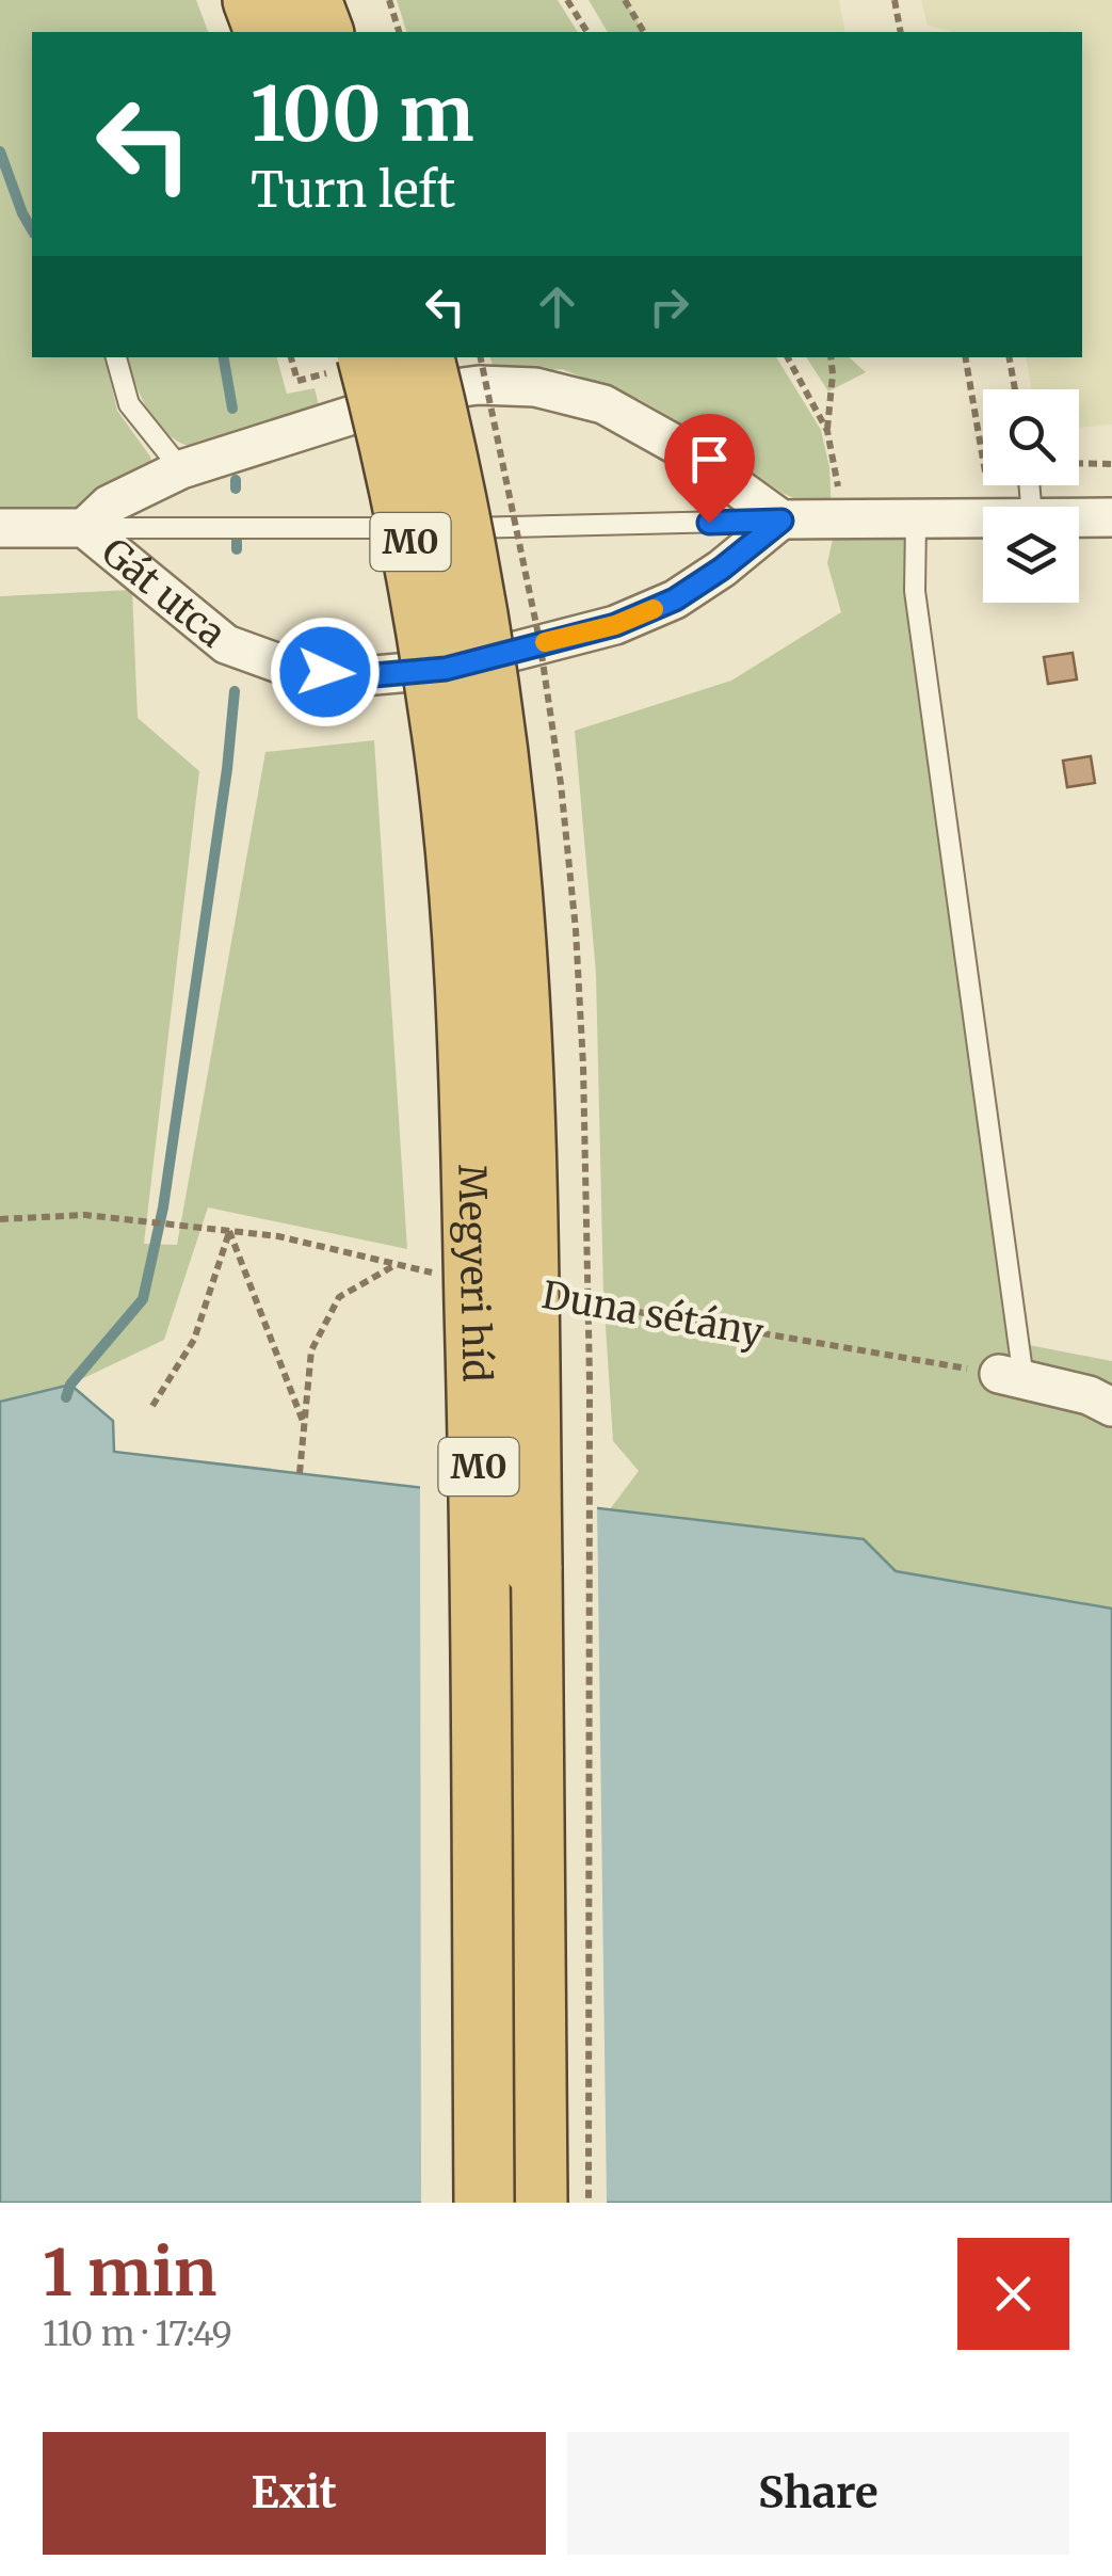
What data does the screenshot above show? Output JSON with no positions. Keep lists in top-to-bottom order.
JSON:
{
  "streets": {
    "highway": ["M0", "Megyeri híd"],
    "street": ["Gát utca"],
    "path": ["Duna sétány"]
  },
  "page": {
    "turn": ["100 m", "Turn left"],
    "heading": ["1 min", "110 m · 17:49"],
    "buttons": ["Exit", "Share"]
  }
}
